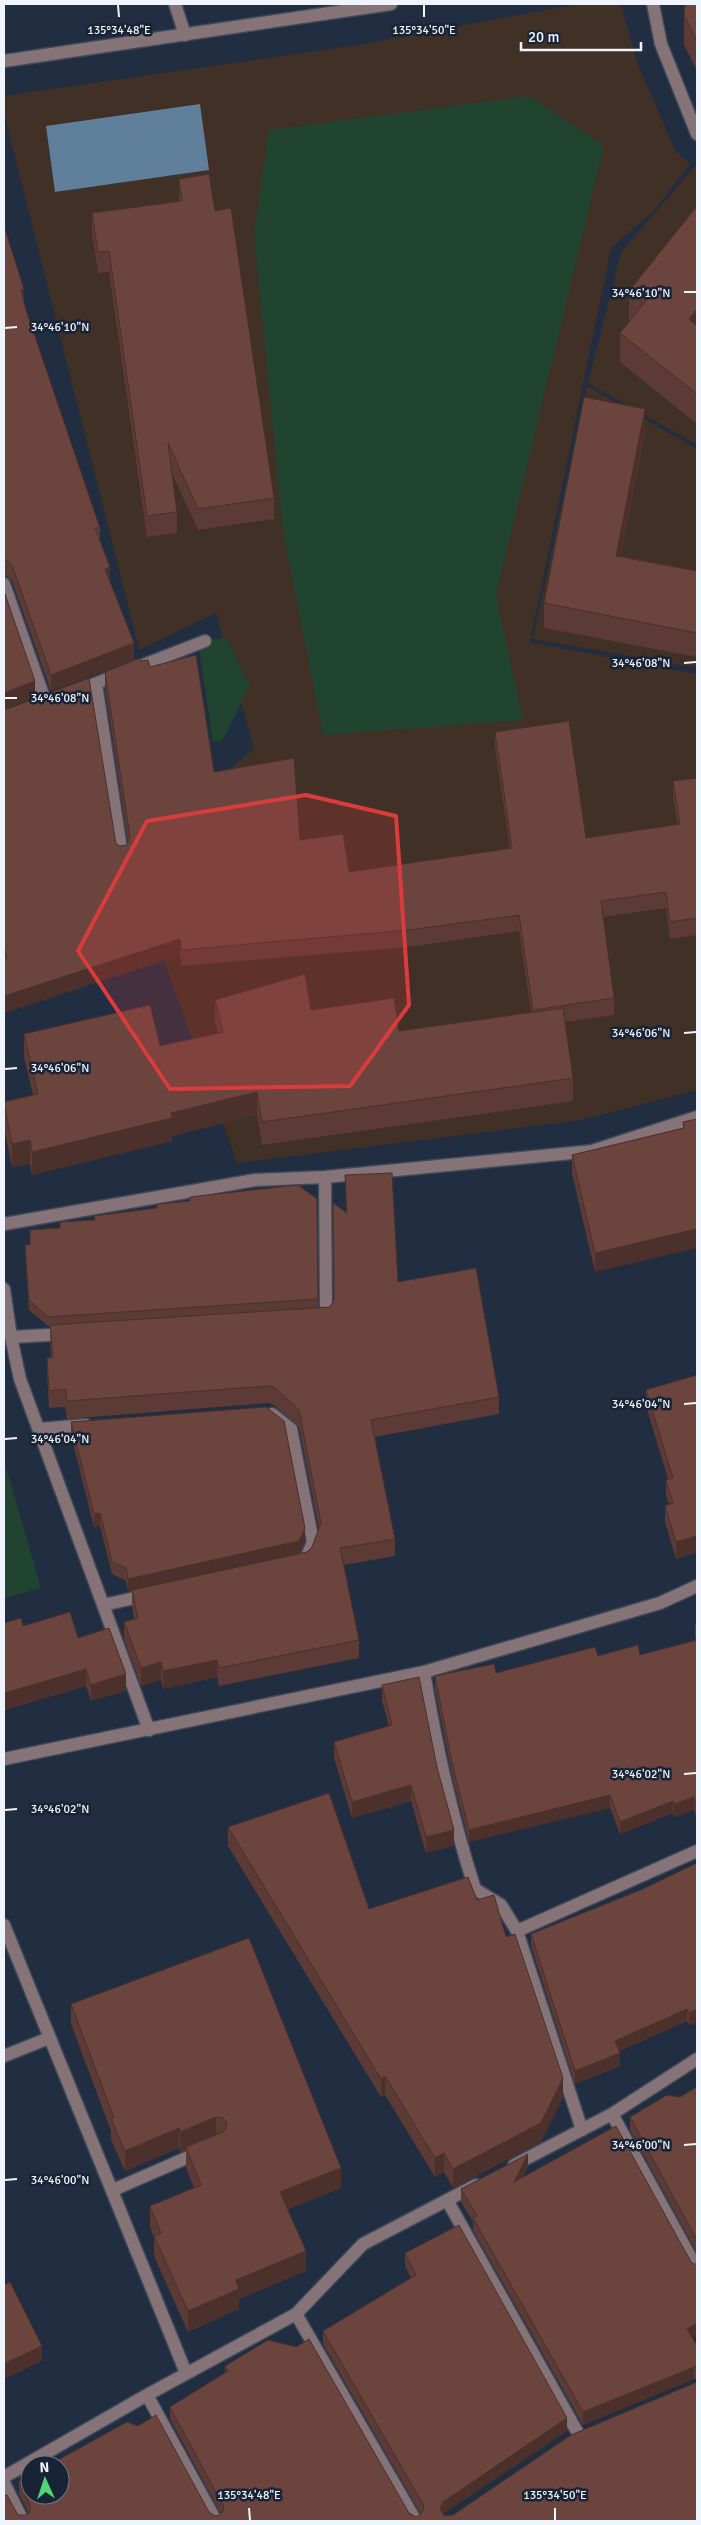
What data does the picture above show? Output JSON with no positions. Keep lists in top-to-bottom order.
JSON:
{
  "scale_bar": "20 m",
  "north": "top",
  "coordinates": [
    "135°34'48\"E",
    "135°34'50\"E",
    "34°46'10\"N",
    "34°46'08\"N",
    "34°46'06\"N",
    "34°46'04\"N",
    "34°46'02\"N",
    "34°46'00\"N"
  ]
}
